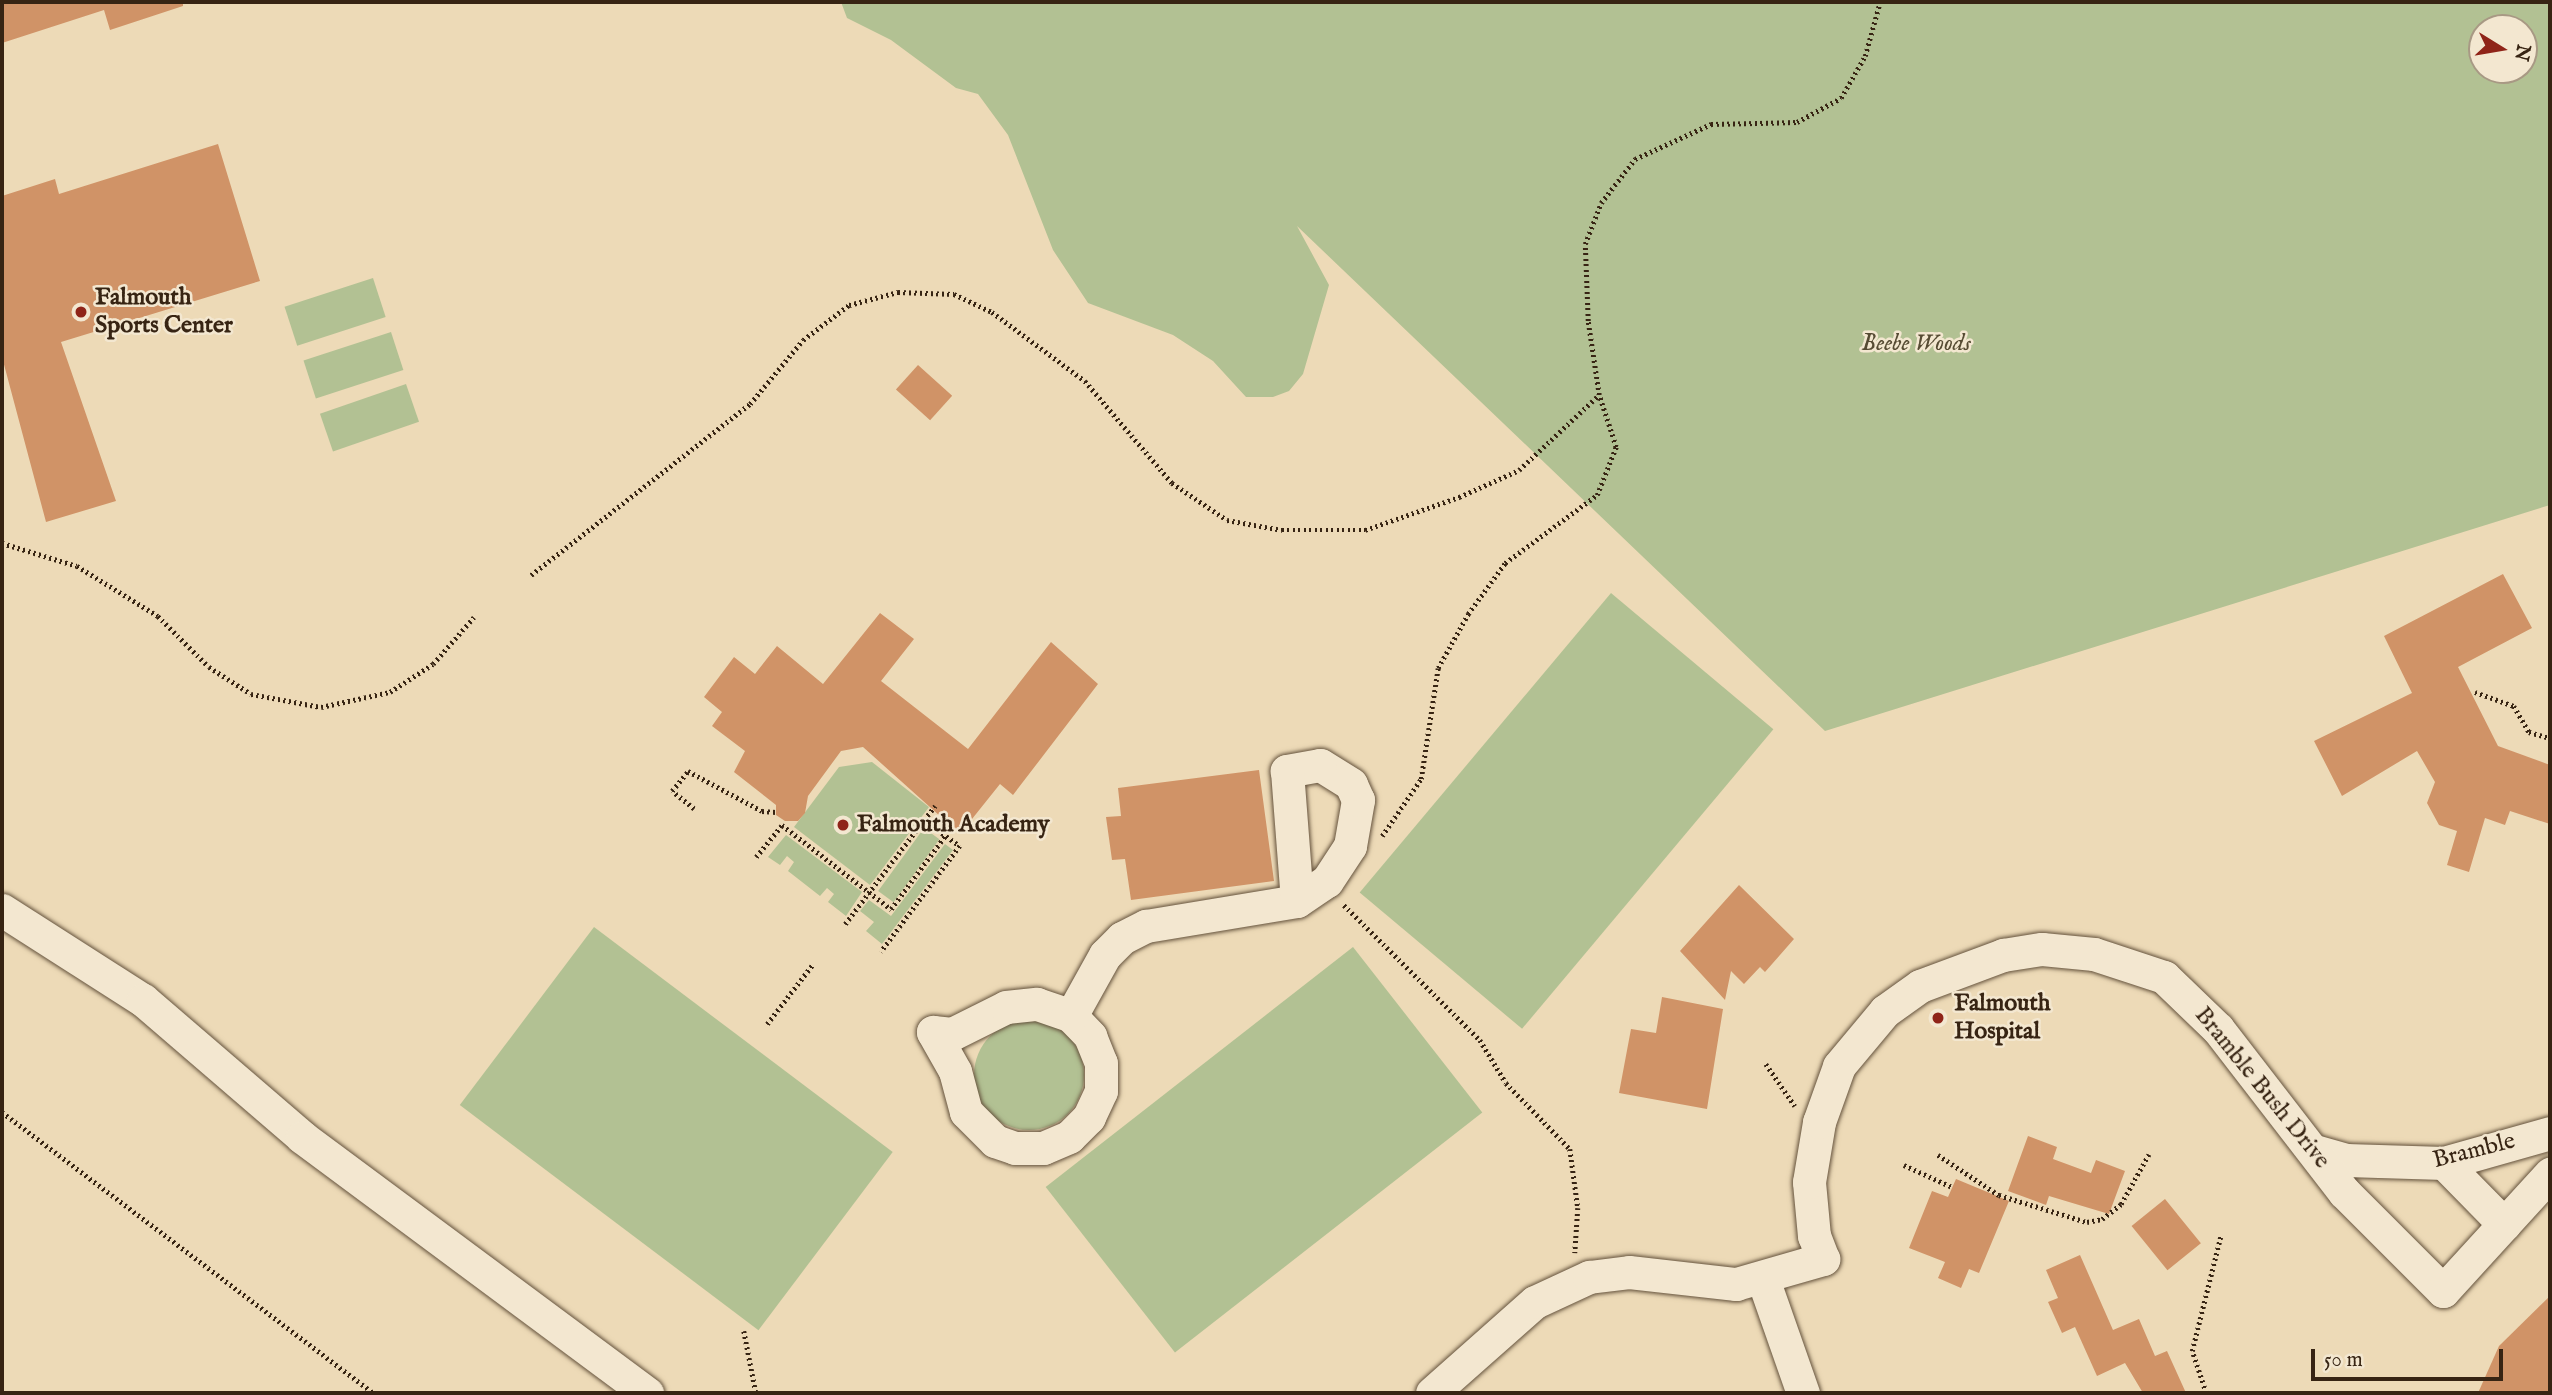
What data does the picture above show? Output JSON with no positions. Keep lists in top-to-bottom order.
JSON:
{
  "streets": {
    "street": ["Bramble Bush Drive", "Bramble"]
  },
  "crossings": [
    ["Bramble Bush Drive", "Bramble"]
  ],
  "parks": ["Beebe Woods"],
  "places": ["Falmouth Sports Center", "Falmouth Academy", "Falmouth Hospital"],
  "scale_bar": "50 m",
  "north": "right"
}
